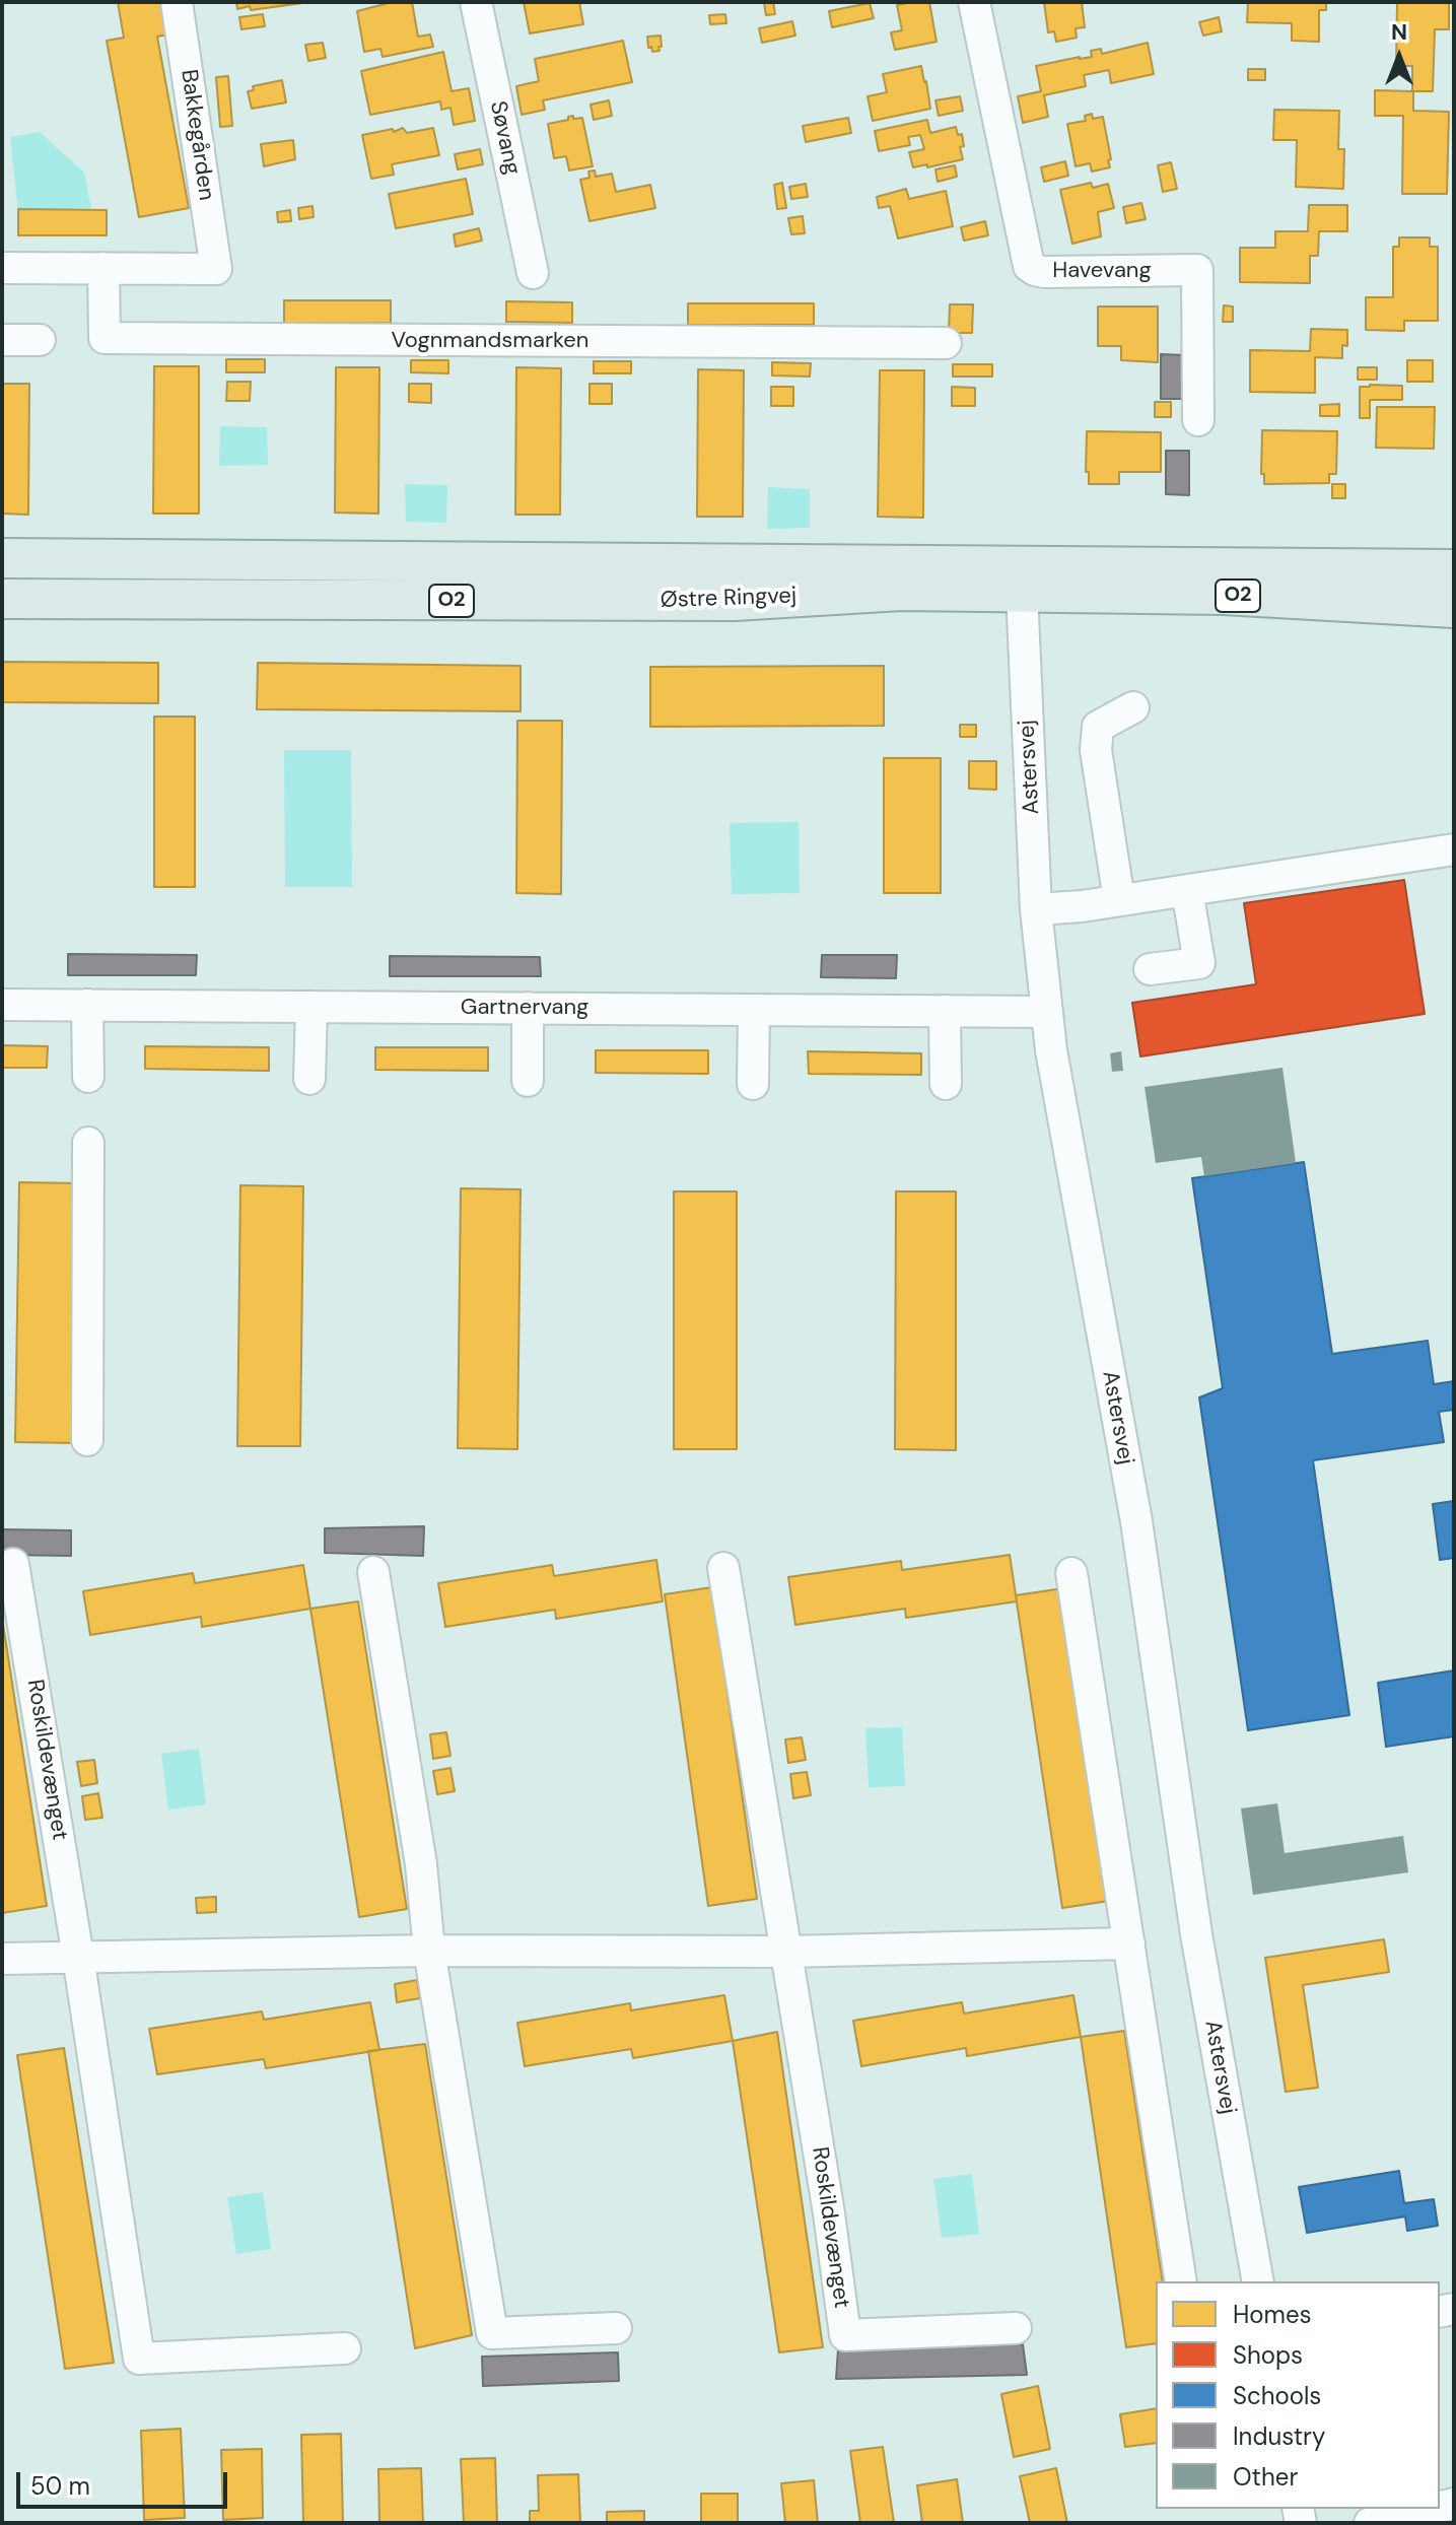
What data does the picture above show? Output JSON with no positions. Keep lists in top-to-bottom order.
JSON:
{
  "streets": {
    "main road": ["O2", "Østre Ringvej"],
    "street": [
      "Bakkegården",
      "Søvang",
      "Havevang",
      "Vognmandsmarken",
      "Astersvej",
      "Gartnervang",
      "Roskildevænget"
    ]
  },
  "crossings": [
    ["Bakkegården", "Vognmandsmarken"],
    ["Østre Ringvej", "Astersvej"],
    ["Astersvej", "Gartnervang"]
  ],
  "legend": [
    "Homes",
    "Shops",
    "Schools",
    "Industry",
    "Other"
  ],
  "scale_bar": "50 m",
  "north": "top"
}
